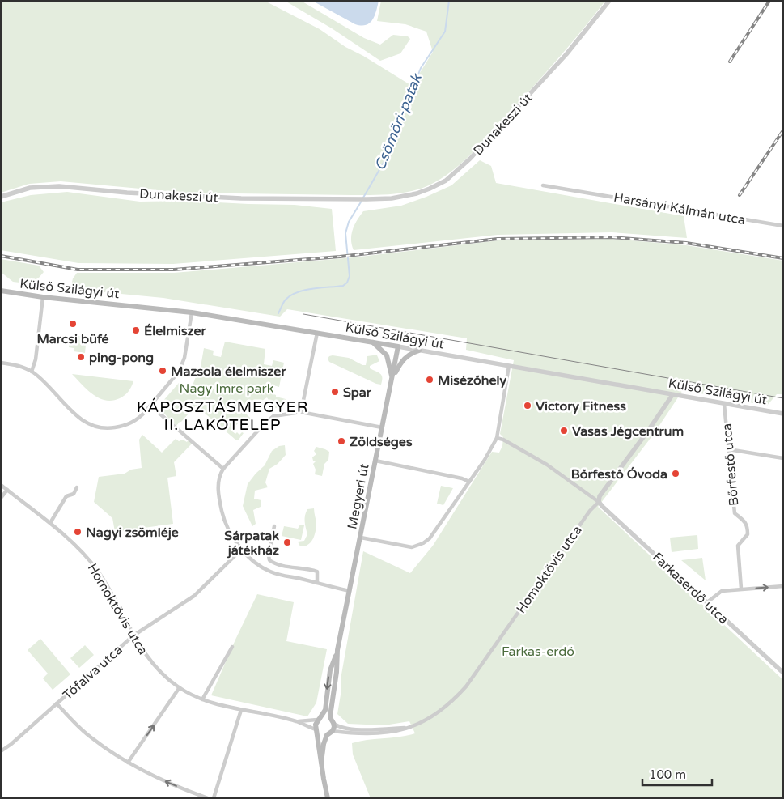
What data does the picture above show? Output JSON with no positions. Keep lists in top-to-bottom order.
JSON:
{
  "streets": {
    "main road": ["Külső Szilágyi út", "Megyeri út"],
    "street": [
      "Dunakeszi út",
      "Harsányi Kálmán utca",
      "Bőrfestő utca",
      "Homoktövis utca",
      "Farkaserdő utca",
      "Tófalva utca"
    ]
  },
  "crossings": [
    ["Külső Szilágyi út", "Bőrfestő utca"],
    ["Külső Szilágyi út", "Megyeri út"],
    ["Külső Szilágyi út", "Homoktövis utca"],
    ["Megyeri út", "Homoktövis utca"],
    ["Homoktövis utca", "Farkaserdő utca"],
    ["Homoktövis utca", "Tófalva utca"]
  ],
  "districts": ["KÁPOSZTÁSMEGYER II. LAKÓTELEP"],
  "water": ["Csömöri-patak"],
  "parks": ["Nagy Imre park", "Farkas-erdő"],
  "places": [
    "Marcsi büfé",
    "Élelmiszer",
    "ping-pong",
    "Mazsola élelmiszer",
    "Misézőhely",
    "Spar",
    "Victory Fitness",
    "Vasas Jégcentrum",
    "Zöldséges",
    "Bőrfestő Óvoda",
    "Nagyi zsömléje",
    "Sárpatak játékház"
  ],
  "scale_bar": "100 m"
}
